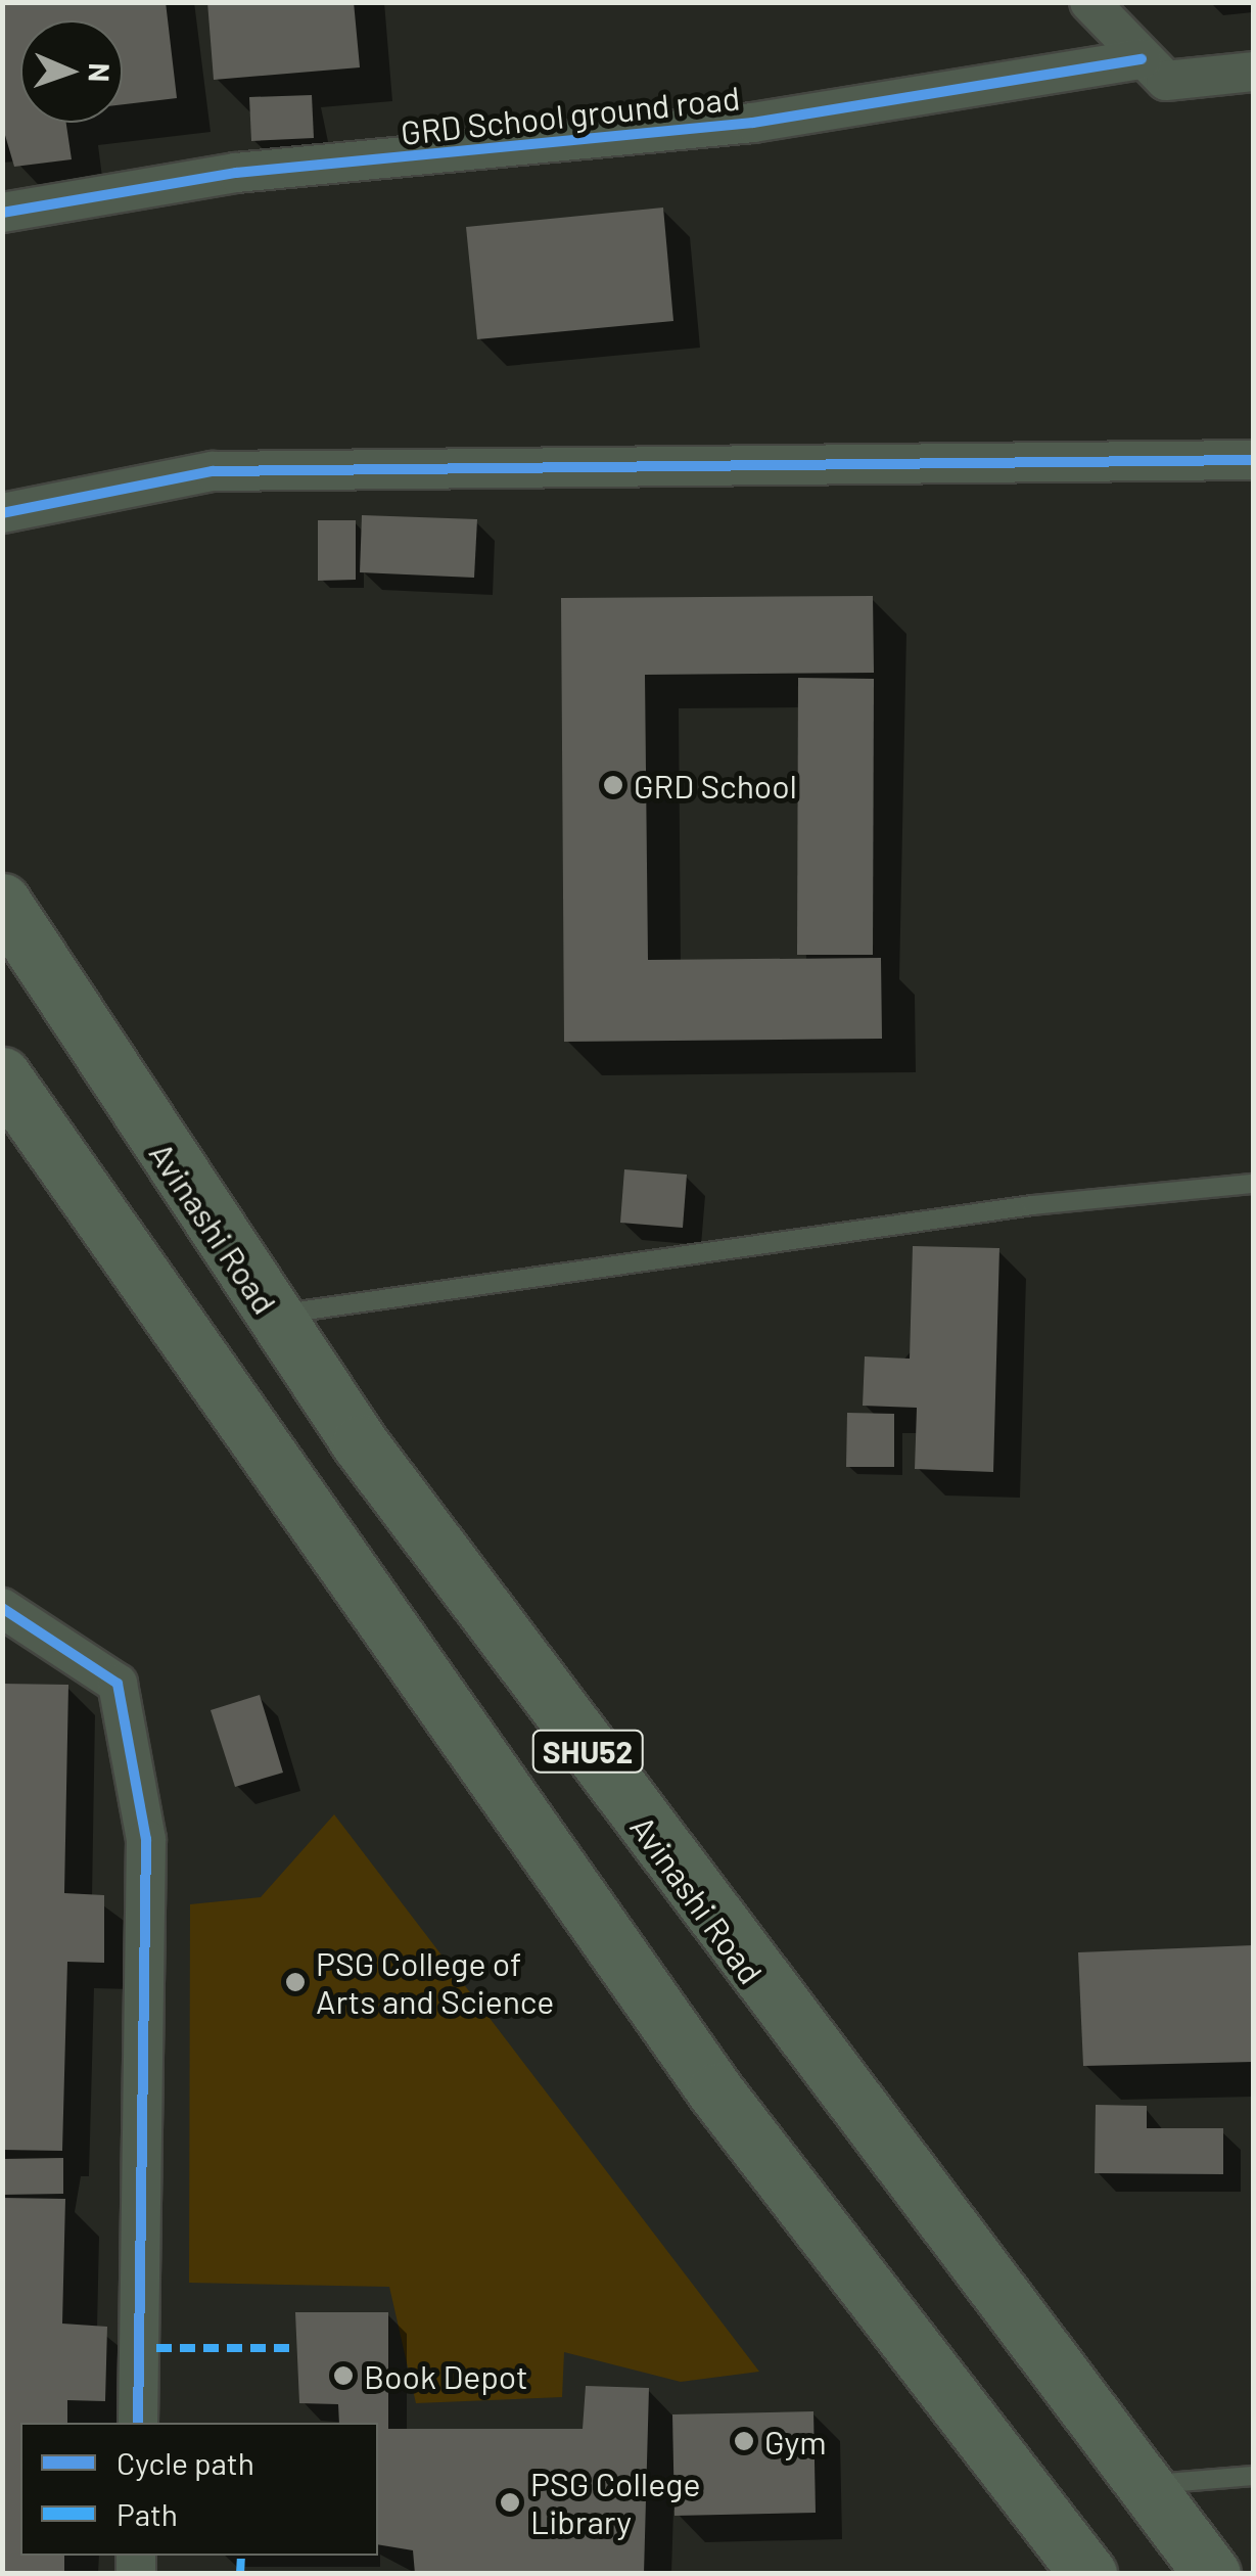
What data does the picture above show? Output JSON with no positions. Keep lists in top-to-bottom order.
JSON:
{
  "streets": {
    "main road": ["Avinashi Road", "SHU52"],
    "street": ["GRD School ground road"]
  },
  "places": [
    "GRD School",
    "PSG College of Arts and Science",
    "Book Depot",
    "Gym",
    "PSG College Library"
  ],
  "legend": ["Cycle path", "Path"],
  "north": "right"
}
